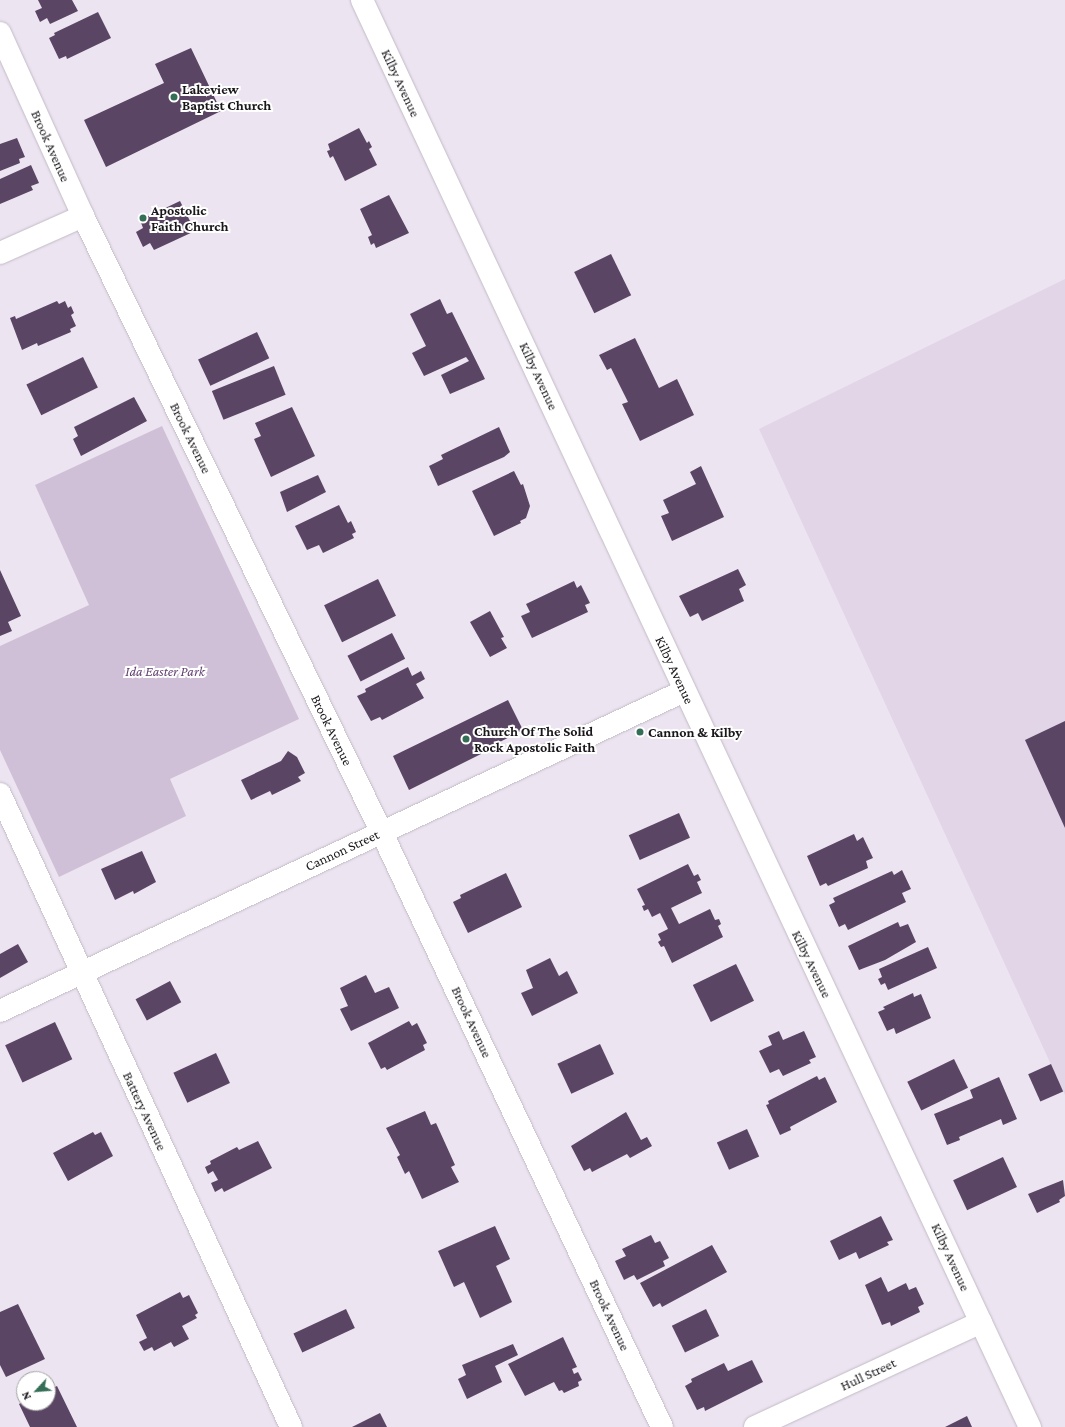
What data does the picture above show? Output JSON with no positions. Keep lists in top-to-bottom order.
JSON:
{
  "streets": {
    "street": [
      "Kilby Avenue",
      "Brook Avenue",
      "Cannon Street",
      "Battery Avenue",
      "Hull Street"
    ]
  },
  "crossings": [
    ["Kilby Avenue", "Cannon Street"],
    ["Kilby Avenue", "Hull Street"],
    ["Brook Avenue", "Cannon Street"],
    ["Cannon Street", "Battery Avenue"]
  ],
  "parks": ["Ida Easter Park"],
  "places": [
    "Lakeview Baptist Church",
    "Apostolic Faith Church",
    "Cannon & Kilby",
    "Church Of The Solid Rock Apostolic Faith"
  ],
  "north": "bottom left"
}
